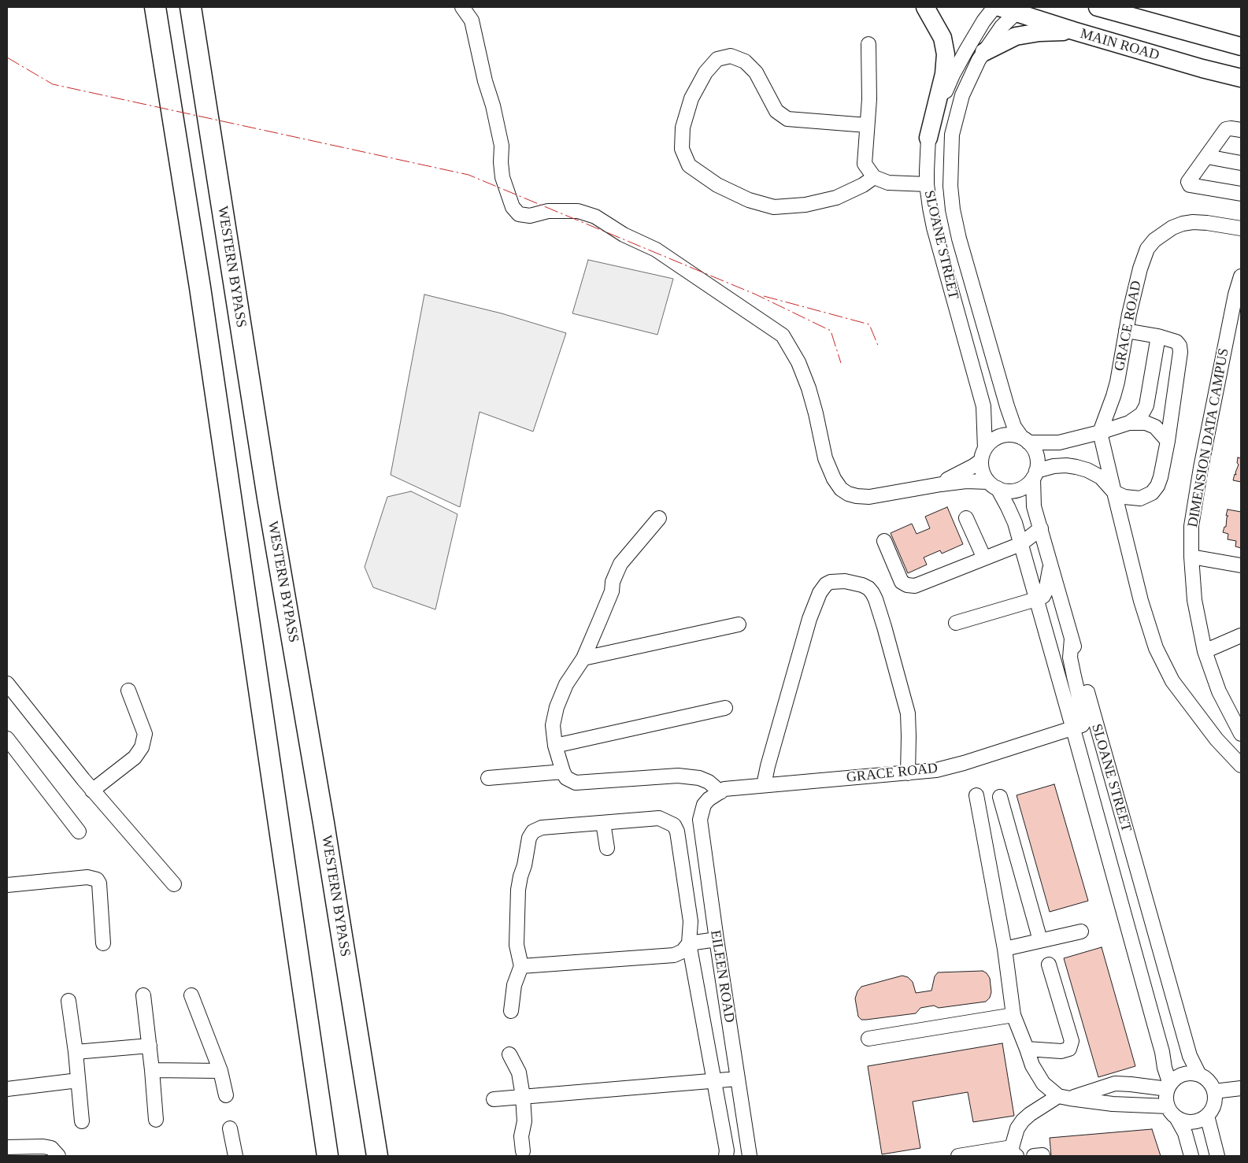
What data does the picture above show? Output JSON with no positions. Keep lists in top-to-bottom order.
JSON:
{
  "streets": {
    "highway": ["WESTERN BYPASS"],
    "main road": ["MAIN ROAD"],
    "street": [
      "SLOANE STREET",
      "GRACE ROAD",
      "DIMENSION DATA CAMPUS",
      "EILEEN ROAD"
    ]
  },
  "crossings": [
    ["MAIN ROAD", "SLOANE STREET"],
    ["SLOANE STREET", "GRACE ROAD"],
    ["GRACE ROAD", "EILEEN ROAD"]
  ]
}
